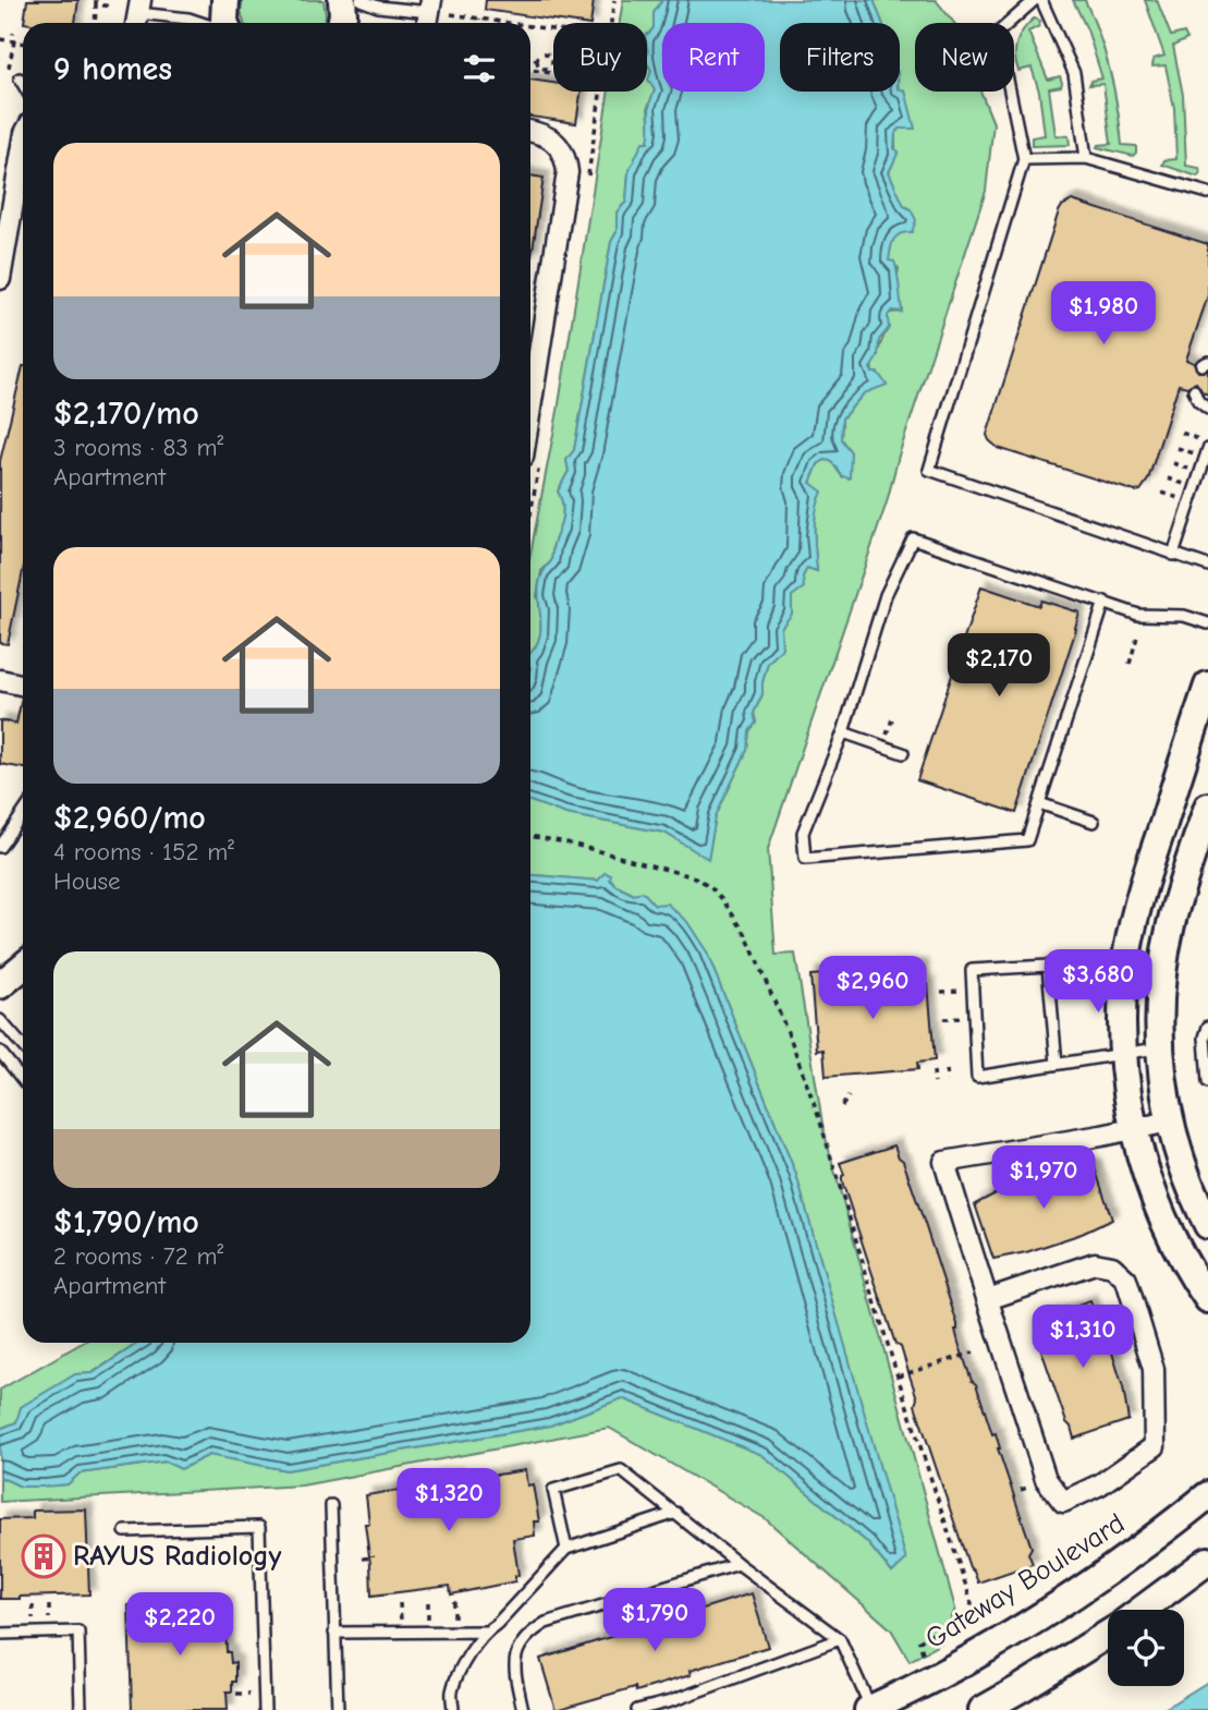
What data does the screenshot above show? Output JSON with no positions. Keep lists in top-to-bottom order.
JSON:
{
  "streets": {
    "street": ["Gateway Boulevard"]
  },
  "places": {
    "building": ["RAYUS Radiology"]
  },
  "page": {
    "chip": [
      "Buy",
      "Rent",
      "Filters",
      "New"
    ],
    "heading": "9 homes",
    "list": [
      {
        "name": "$2,170/mo",
        "note": "3 rooms · 83 m² · Apartment"
      },
      {
        "name": "$2,960/mo",
        "note": "4 rooms · 152 m² · House"
      },
      {
        "name": "$1,790/mo",
        "note": "2 rooms · 72 m² · Apartment"
      }
    ],
    "price": [
      "$1,980",
      "$2,170",
      "$3,680",
      "$2,960",
      "$1,970",
      "$1,310",
      "$1,320",
      "$1,790",
      "$2,220"
    ]
  }
}
